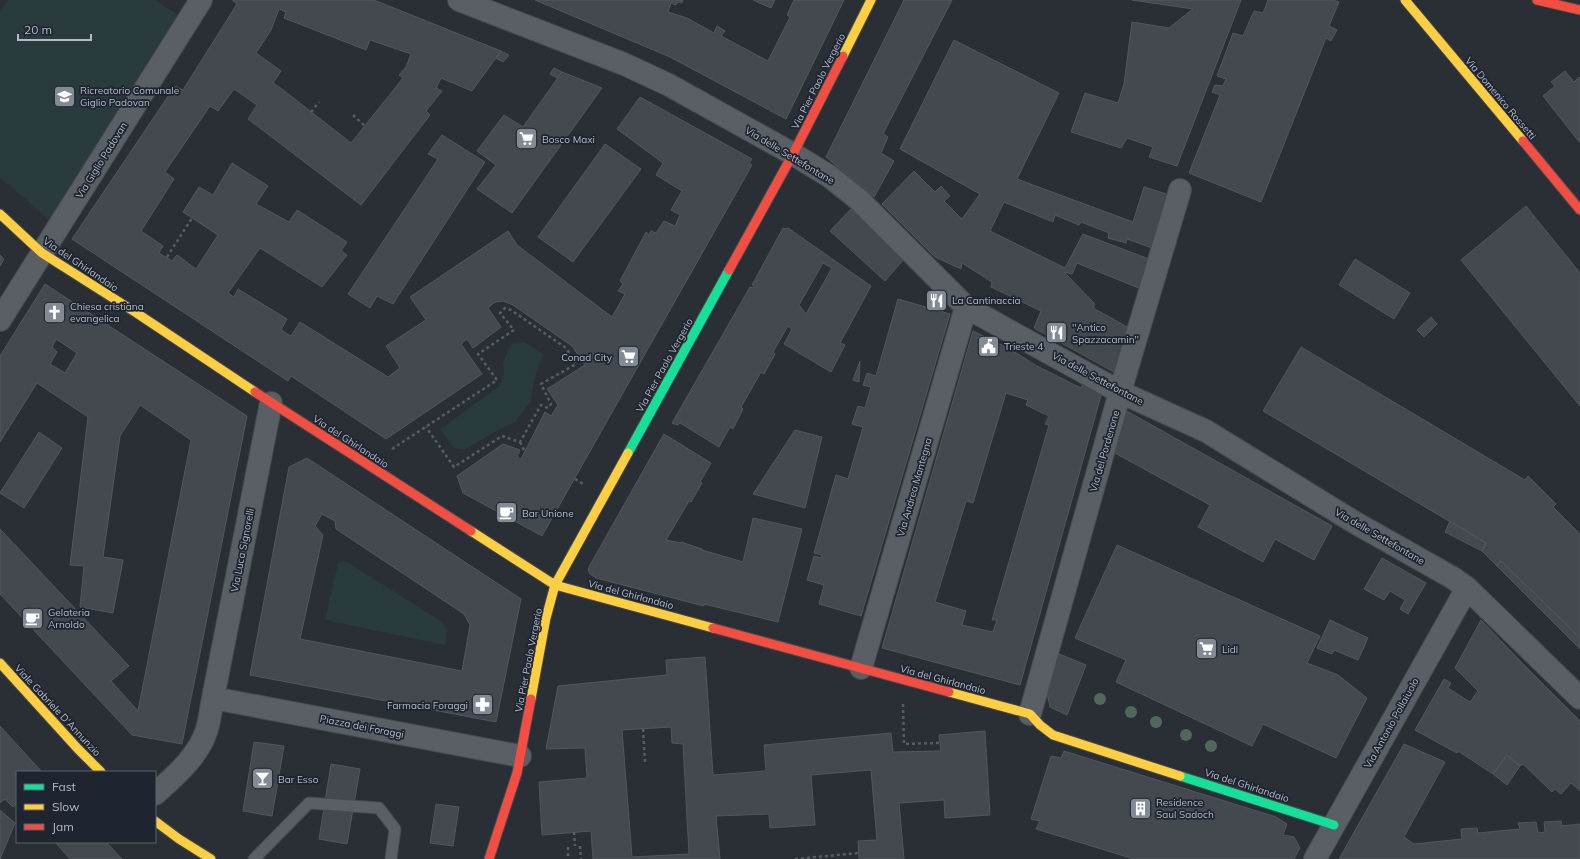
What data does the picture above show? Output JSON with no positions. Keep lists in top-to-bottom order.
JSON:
{
  "streets": {
    "street": [
      "Via Pier Paolo Vergerio",
      "Via Domenico Rossetti",
      "Via delle Settefontane",
      "Via Giglio Padovan",
      "Via del Ghirlandaio",
      "Via del Pordenone",
      "Via Andrea Mantegna",
      "Via Luca Signorelli",
      "Viale Gabriele D'Annunzio",
      "Via Antonio Pollaiuolo",
      "Piazza dei Foraggi"
    ]
  },
  "crossings": [
    ["Via Pier Paolo Vergerio", "Via delle Settefontane"],
    ["Via Pier Paolo Vergerio", "Via del Ghirlandaio"],
    ["Via Pier Paolo Vergerio", "Piazza dei Foraggi"],
    ["Via delle Settefontane", "Via del Pordenone"],
    ["Via delle Settefontane", "Via Andrea Mantegna"],
    ["Via delle Settefontane", "Via Antonio Pollaiuolo"],
    ["Via Giglio Padovan", "Via del Ghirlandaio"],
    ["Via del Ghirlandaio", "Via del Pordenone"],
    ["Via del Ghirlandaio", "Via Andrea Mantegna"],
    ["Via del Ghirlandaio", "Via Luca Signorelli"],
    ["Via del Ghirlandaio", "Via Antonio Pollaiuolo"],
    ["Via Luca Signorelli", "Piazza dei Foraggi"]
  ],
  "places": {
    "school or university": ["Ricreatorio Comunale Giglio Padovan"],
    "supermarket": ["Bosco Maxi", "Conad City", "Lidl"],
    "restaurant": ["La Cantinaccia", "''Antico Spazzacamin''"],
    "church": ["Chiesa cristiana evangelica"],
    "public building": ["Trieste 4"],
    "cafe": ["Bar Unione", "Gelateria Arnoldo"],
    "pharmacy": ["Farmacia Foraggi"],
    "bar": ["Bar Esso"],
    "building": ["Residence Saul Sadoch"]
  },
  "legend": ["Fast", "Slow", "Jam"],
  "scale_bar": "20 m"
}
